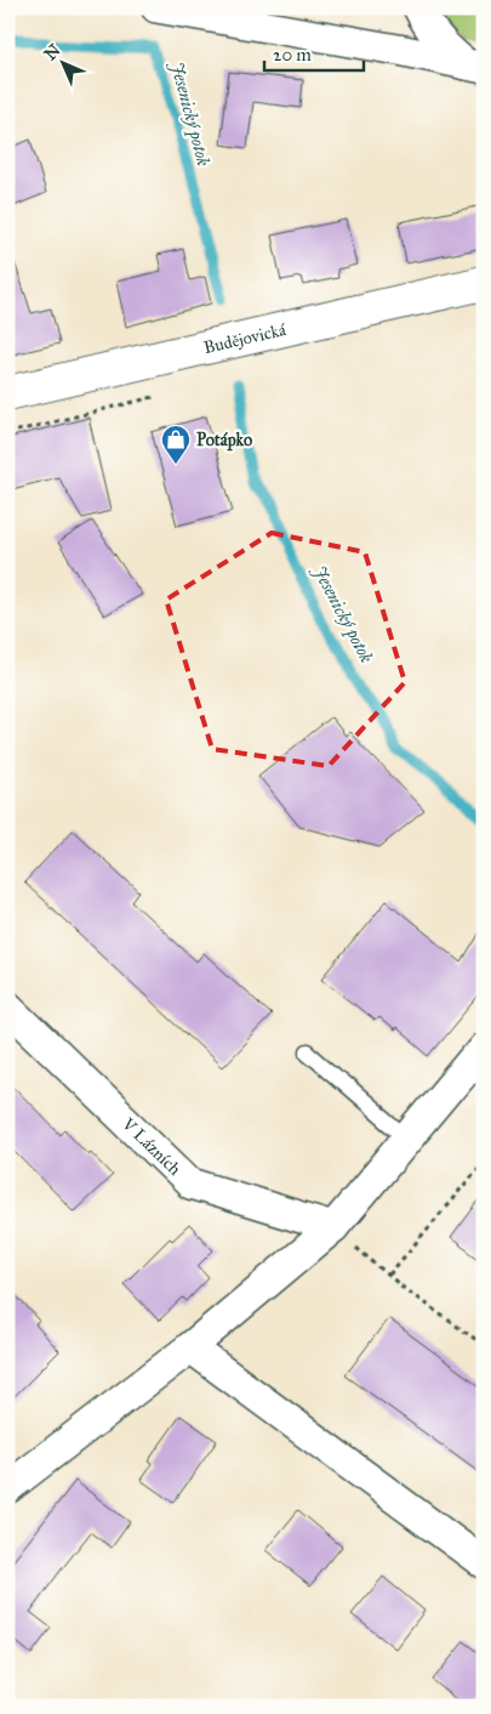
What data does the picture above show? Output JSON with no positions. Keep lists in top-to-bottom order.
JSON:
{
  "streets": {
    "main road": ["Budějovická"],
    "street": ["V Lázních"]
  },
  "water": ["Jesenický potok"],
  "places": {
    "shop": ["Potápko"]
  },
  "scale_bar": "20 m",
  "north": "top left"
}
